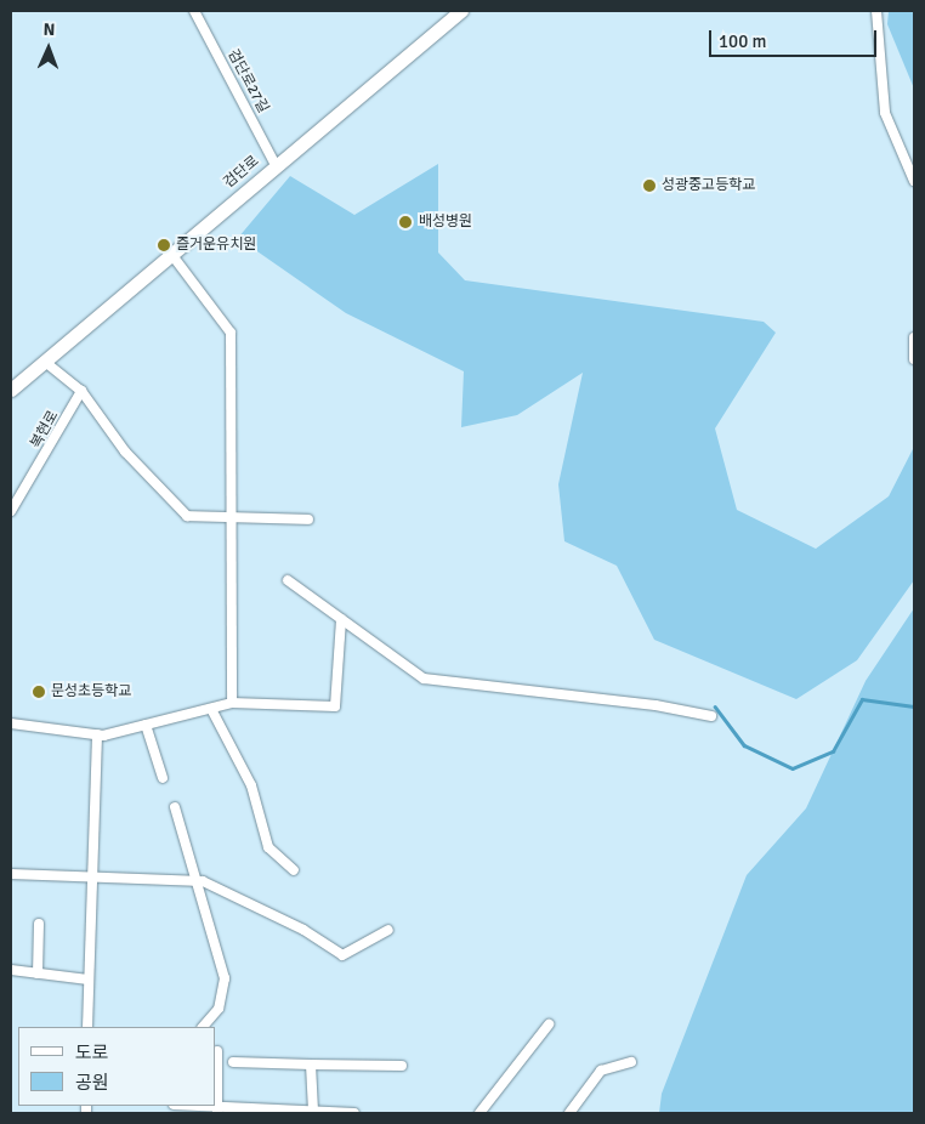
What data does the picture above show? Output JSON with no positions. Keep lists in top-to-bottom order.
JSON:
{
  "streets": {
    "main road": ["검단로"],
    "street": ["검단로27길", "복현로"]
  },
  "crossings": [
    ["검단로27길", "검단로"]
  ],
  "places": [
    "성광중고등학교",
    "배성병원",
    "즐거운유치원",
    "문성초등학교"
  ],
  "legend": ["도로", "공원"],
  "scale_bar": "100 m",
  "north": "top"
}
